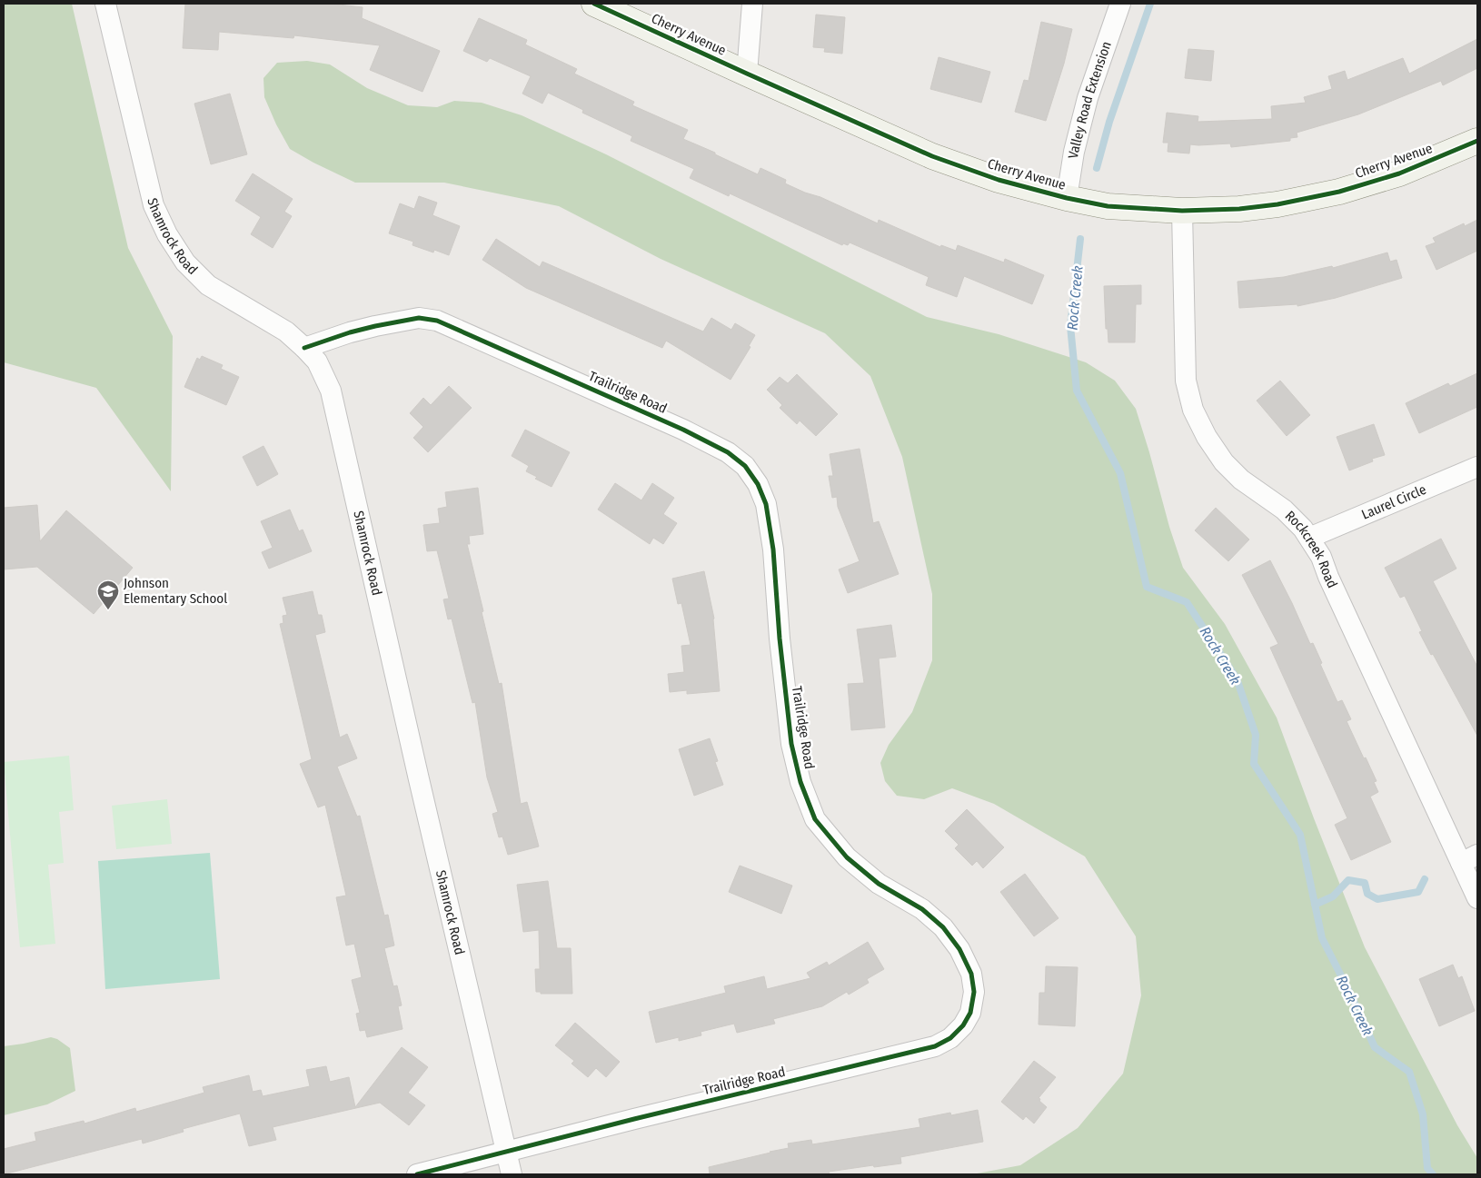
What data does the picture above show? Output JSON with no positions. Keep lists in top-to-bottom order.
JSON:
{
  "streets": {
    "street": [
      "Cherry Avenue",
      "Valley Road Extension",
      "Shamrock Road",
      "Trailridge Road",
      "Laurel Circle",
      "Rockcreek Road"
    ]
  },
  "crossings": [
    ["Cherry Avenue", "Valley Road Extension"],
    ["Cherry Avenue", "Rockcreek Road"],
    ["Shamrock Road", "Trailridge Road"],
    ["Laurel Circle", "Rockcreek Road"]
  ],
  "water": ["Rock Creek"],
  "places": {
    "school or university": ["Johnson Elementary School"]
  }
}
